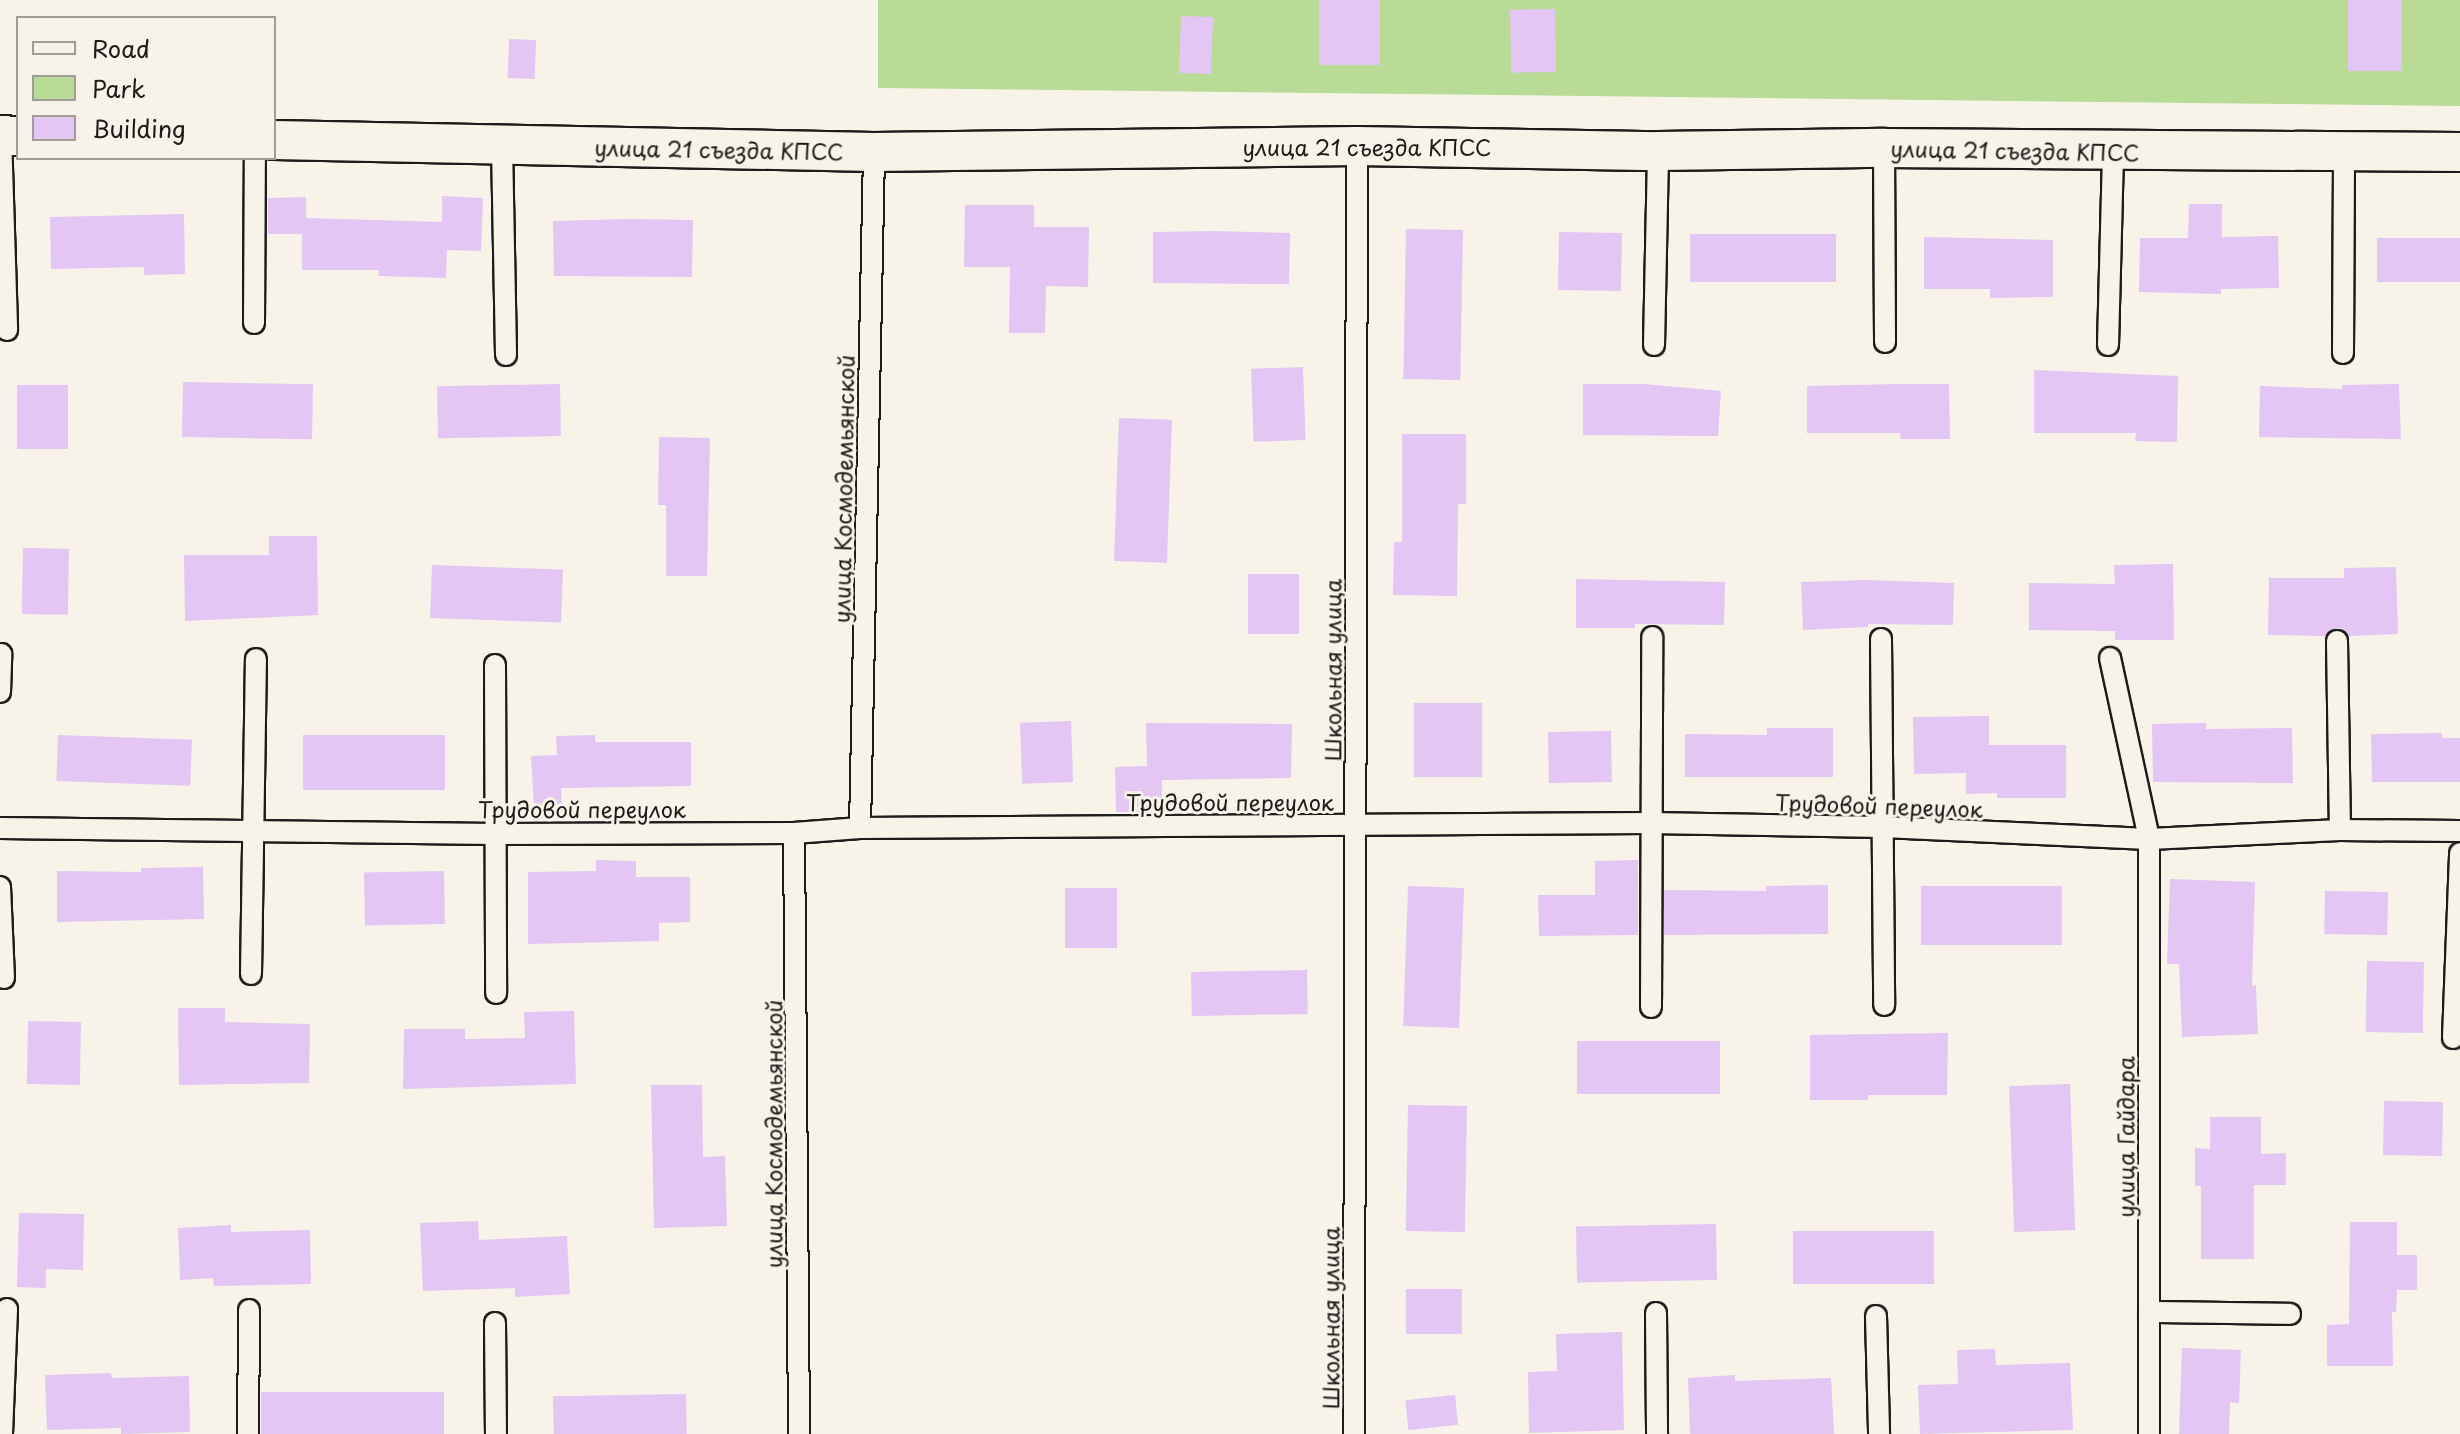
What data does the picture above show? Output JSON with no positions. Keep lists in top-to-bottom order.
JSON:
{
  "streets": {
    "street": ["улица 21 съезда КПСС"],
    "lane": [
      "улица Космодемьянской",
      "Школьная улица",
      "Трудовой переулок",
      "улица Гайдара"
    ]
  },
  "crossings": [
    ["улица 21 съезда КПСС", "улица Космодемьянской"],
    ["улица 21 съезда КПСС", "Школьная улица"],
    ["улица Космодемьянской", "Трудовой переулок"],
    ["Школьная улица", "Трудовой переулок"],
    ["Трудовой переулок", "улица Гайдара"]
  ],
  "legend": ["Road", "Park", "Building"]
}
